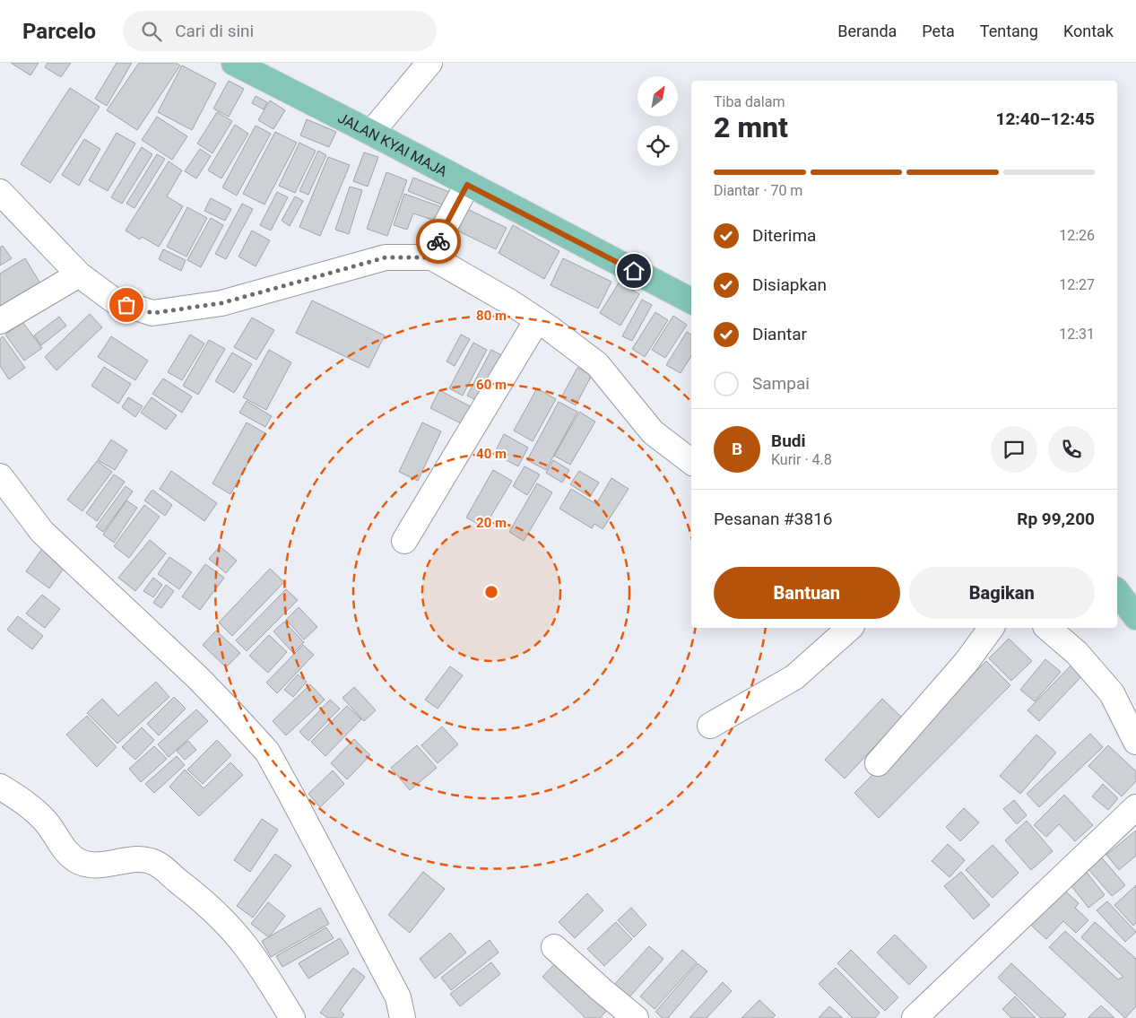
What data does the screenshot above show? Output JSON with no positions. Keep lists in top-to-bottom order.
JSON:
{
  "streets": {
    "main road": ["JALAN KYAI MAJA"]
  },
  "north": "top right",
  "page": {
    "header": "Parcelo",
    "search": "Cari di sini",
    "nav": [
      "Beranda",
      "Peta",
      "Tentang",
      "Kontak"
    ],
    "heading": ["2 mnt", "Tiba dalam", "12:40–12:45"],
    "panel": [
      "Budi",
      "Kurir · 4.8",
      "Pesanan #3816",
      "Rp 99,200"
    ],
    "bar": "Diantar · 70 m",
    "list": [
      ["Diterima", "12:26"],
      ["Disiapkan", "12:27"],
      ["Diantar", "12:31"],
      "Sampai"
    ],
    "round": "B",
    "buttons": ["Bantuan", "Bagikan"]
  },
  "rings": [
    "80 m",
    "60 m",
    "40 m",
    "20 m"
  ]
}
